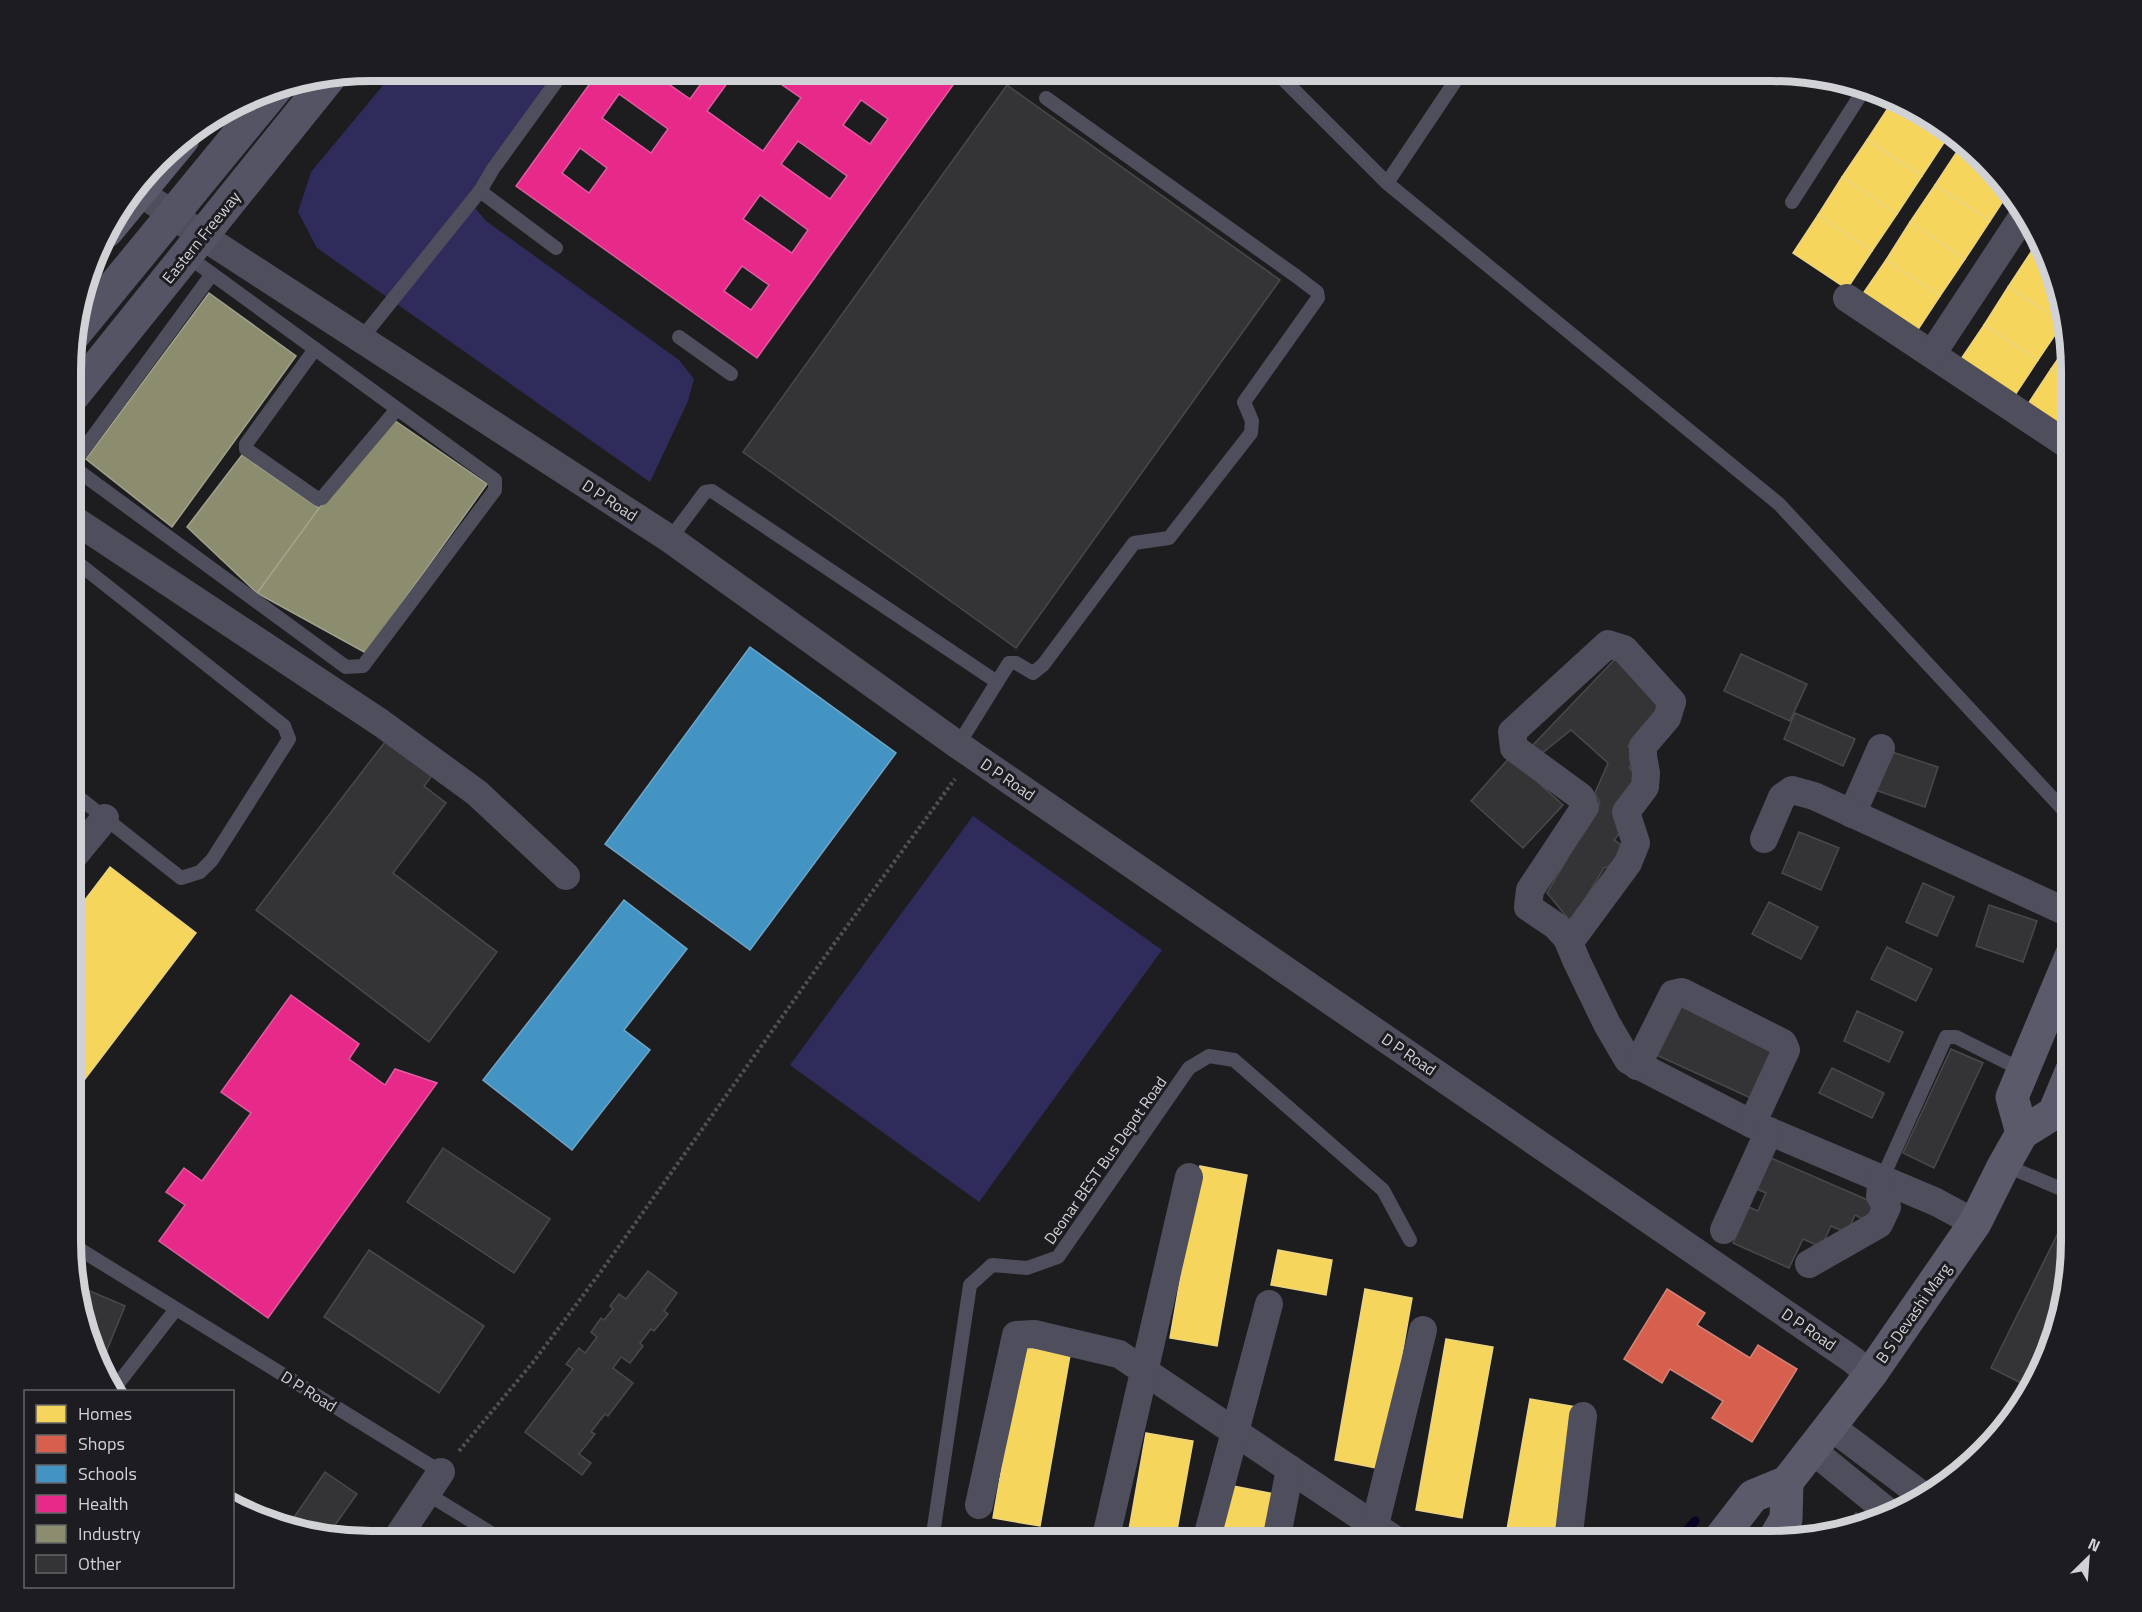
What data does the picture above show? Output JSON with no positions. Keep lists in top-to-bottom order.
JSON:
{
  "streets": {
    "highway": ["Eastern Freeway"],
    "main road": ["B S Devashi Marg"],
    "street": ["D P Road"],
    "lane": ["Deonar BEST Bus Depot Road"]
  },
  "crossings": [
    ["D P Road", "B S Devashi Marg"]
  ],
  "legend": [
    "Homes",
    "Shops",
    "Schools",
    "Health",
    "Industry",
    "Other"
  ],
  "north": "top right"
}
